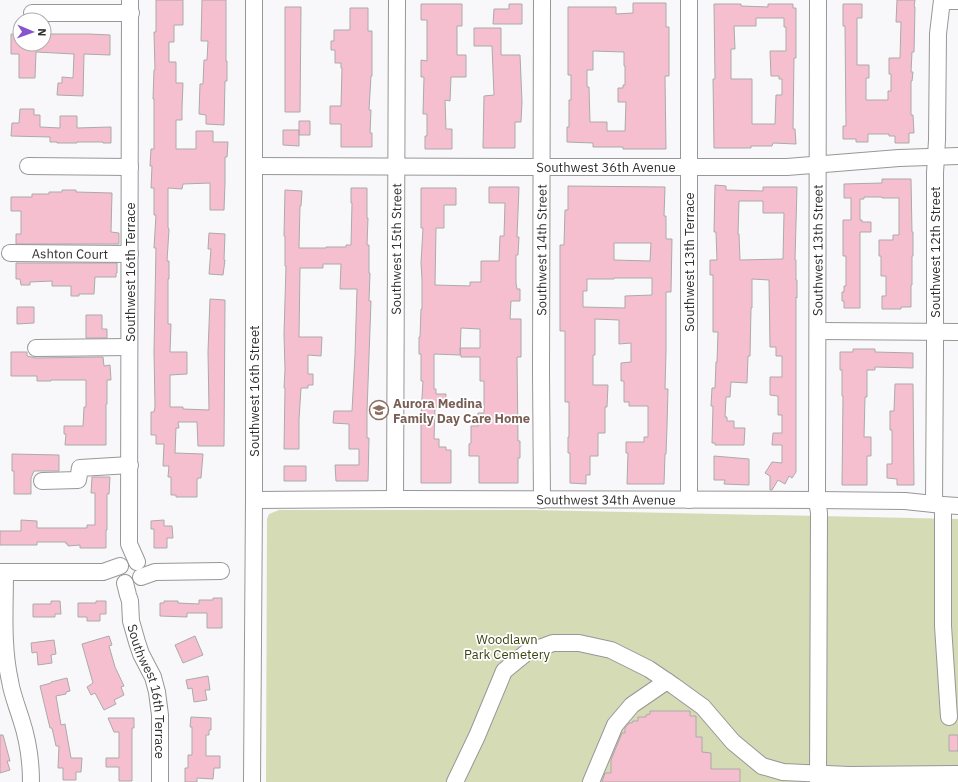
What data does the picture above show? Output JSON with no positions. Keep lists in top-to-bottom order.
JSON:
{
  "streets": {
    "street": [
      "Southwest 36th Avenue",
      "Southwest 15th Street",
      "Southwest 14th Street",
      "Southwest 13th Street",
      "Southwest 12th Street",
      "Ashton Court",
      "Southwest 13th Terrace",
      "Southwest 16th Terrace",
      "Southwest 16th Street",
      "Southwest 34th Avenue"
    ]
  },
  "crossings": [
    ["Southwest 36th Avenue", "Southwest 15th Street"],
    ["Southwest 36th Avenue", "Southwest 14th Street"],
    ["Southwest 36th Avenue", "Southwest 13th Street"],
    ["Southwest 36th Avenue", "Southwest 12th Street"],
    ["Southwest 36th Avenue", "Southwest 13th Terrace"],
    ["Southwest 36th Avenue", "Southwest 16th Street"],
    ["Southwest 15th Street", "Southwest 34th Avenue"],
    ["Southwest 14th Street", "Southwest 34th Avenue"],
    ["Southwest 13th Street", "Southwest 34th Avenue"],
    ["Southwest 12th Street", "Southwest 34th Avenue"],
    ["Ashton Court", "Southwest 16th Terrace"],
    ["Southwest 13th Terrace", "Southwest 34th Avenue"],
    ["Southwest 16th Street", "Southwest 34th Avenue"]
  ],
  "parks": ["Woodlawn Park Cemetery"],
  "places": {
    "school or university": ["Aurora Medina Family Day Care Home"]
  },
  "north": "right"
}
